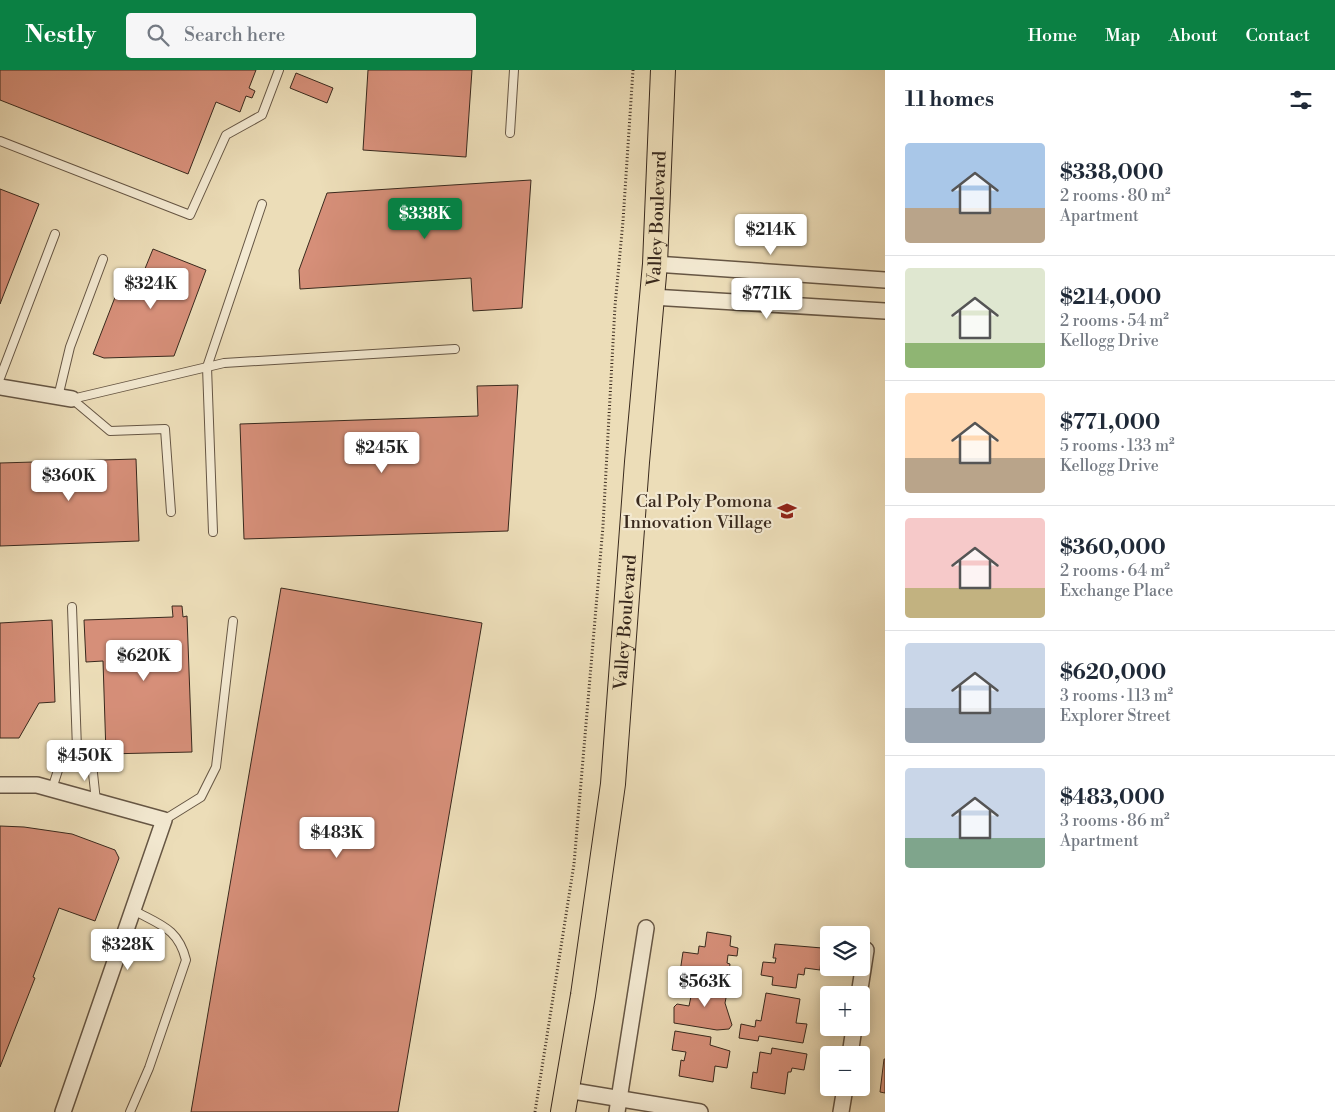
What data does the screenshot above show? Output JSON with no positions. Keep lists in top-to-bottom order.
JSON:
{
  "streets": {
    "main road": ["Valley Boulevard"]
  },
  "places": {
    "school or university": ["Cal Poly Pomona Innovation Village"]
  },
  "page": {
    "header": "Nestly",
    "search": "Search here",
    "nav": [
      "Home",
      "Map",
      "About",
      "Contact"
    ],
    "heading": "11 homes",
    "list": [
      {
        "name": "$338,000",
        "note": "2 rooms · 80 m² · Apartment"
      },
      {
        "name": "$214,000",
        "note": "2 rooms · 54 m² · Kellogg Drive"
      },
      {
        "name": "$771,000",
        "note": "5 rooms · 133 m² · Kellogg Drive"
      },
      {
        "name": "$360,000",
        "note": "2 rooms · 64 m² · Exchange Place"
      },
      {
        "name": "$620,000",
        "note": "3 rooms · 113 m² · Explorer Street"
      },
      {
        "name": "$483,000",
        "note": "3 rooms · 86 m² · Apartment"
      }
    ],
    "price": [
      "$338K",
      "$214K",
      "$324K",
      "$771K",
      "$245K",
      "$360K",
      "$620K",
      "$450K",
      "$483K",
      "$328K",
      "$563K"
    ],
    "map_buttons": ["+", "−"]
  }
}
